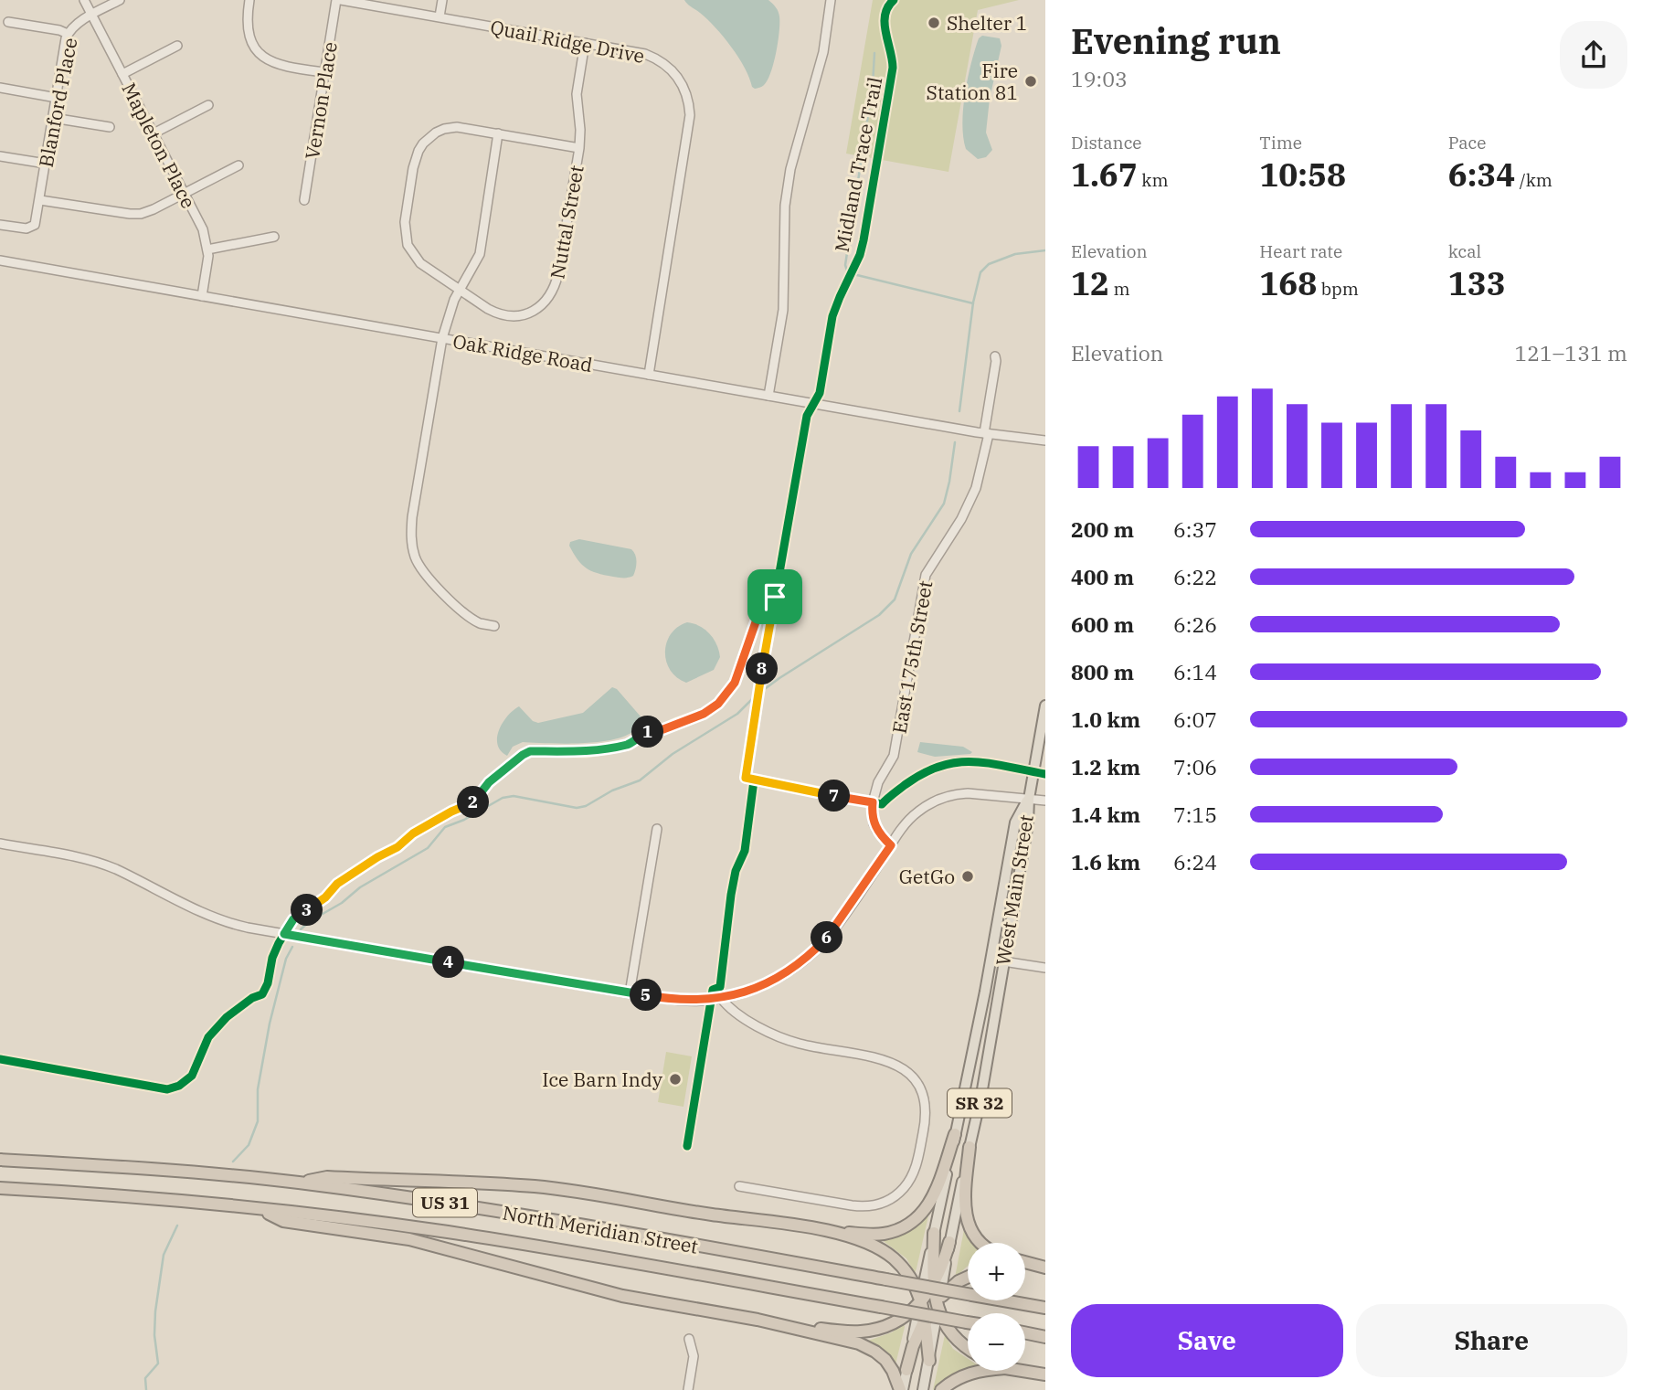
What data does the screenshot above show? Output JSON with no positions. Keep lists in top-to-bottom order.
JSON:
{
  "streets": {
    "highway": ["US 31", "North Meridian Street"],
    "main road": ["West Main Street", "SR 32"],
    "street": [
      "Quail Ridge Drive",
      "Vernon Place",
      "Blanford Place",
      "Mapleton Place",
      "Nuttal Street",
      "Oak Ridge Road",
      "East 175th Street"
    ],
    "cycle path": ["Midland Trace Trail"]
  },
  "crossings": [
    ["Quail Ridge Drive", "Vernon Place"],
    ["Quail Ridge Drive", "Nuttal Street"],
    ["Quail Ridge Drive", "Oak Ridge Road"],
    ["Blanford Place", "Mapleton Place"],
    ["Mapleton Place", "Oak Ridge Road"],
    ["Oak Ridge Road", "East 175th Street"],
    ["West Main Street", "SR 32"]
  ],
  "places": [
    "Shelter 1",
    "Fire Station 81",
    "GetGo",
    "Ice Barn Indy"
  ],
  "page": {
    "heading": ["Evening run", "19:03"],
    "stats": [
      ["Distance", "1.67 km"],
      ["Time", "10:58"],
      ["Pace", "6:34 /km"],
      ["Elevation", "12 m"],
      ["Heart rate", "168 bpm"],
      ["kcal", "133"]
    ],
    "chart": ["Elevation", "121–131 m"],
    "list": [
      {
        "name": "200 m",
        "note": "6:37"
      },
      {
        "name": "400 m",
        "note": "6:22"
      },
      {
        "name": "600 m",
        "note": "6:26"
      },
      {
        "name": "800 m",
        "note": "6:14"
      },
      {
        "name": "1.0 km",
        "note": "6:07"
      },
      {
        "name": "1.2 km",
        "note": "7:06"
      },
      {
        "name": "1.4 km",
        "note": "7:15"
      },
      {
        "name": "1.6 km",
        "note": "6:24"
      }
    ],
    "pins": [
      "8",
      "1",
      "7",
      "2",
      "3",
      "6",
      "4",
      "5"
    ],
    "map_buttons": ["+", "−"],
    "buttons": ["Save", "Share"]
  }
}
